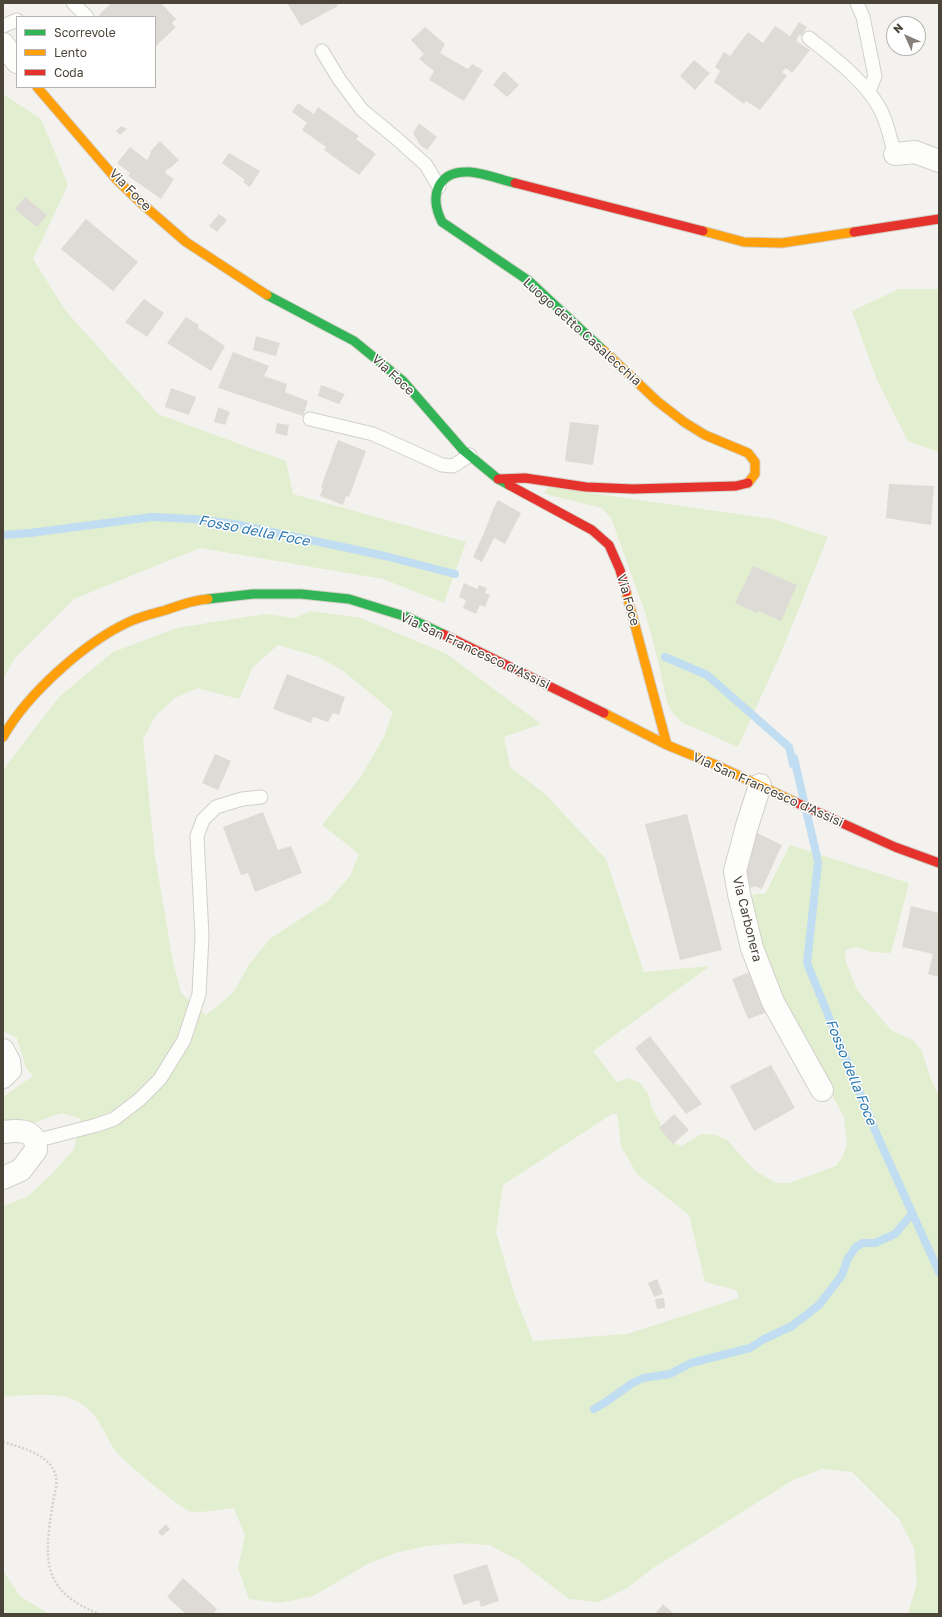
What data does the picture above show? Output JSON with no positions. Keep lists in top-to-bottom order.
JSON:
{
  "streets": {
    "street": [
      "Via Foce",
      "Luogo detto Casalecchia",
      "Via San Francesco d'Assisi",
      "Via Carbonera"
    ]
  },
  "crossings": [
    ["Via Foce", "Luogo detto Casalecchia"],
    ["Via Foce", "Via San Francesco d'Assisi"],
    ["Via San Francesco d'Assisi", "Via Carbonera"]
  ],
  "water": ["Fosso della Foce"],
  "legend": ["Scorrevole", "Lento", "Coda"],
  "north": "top left"
}
